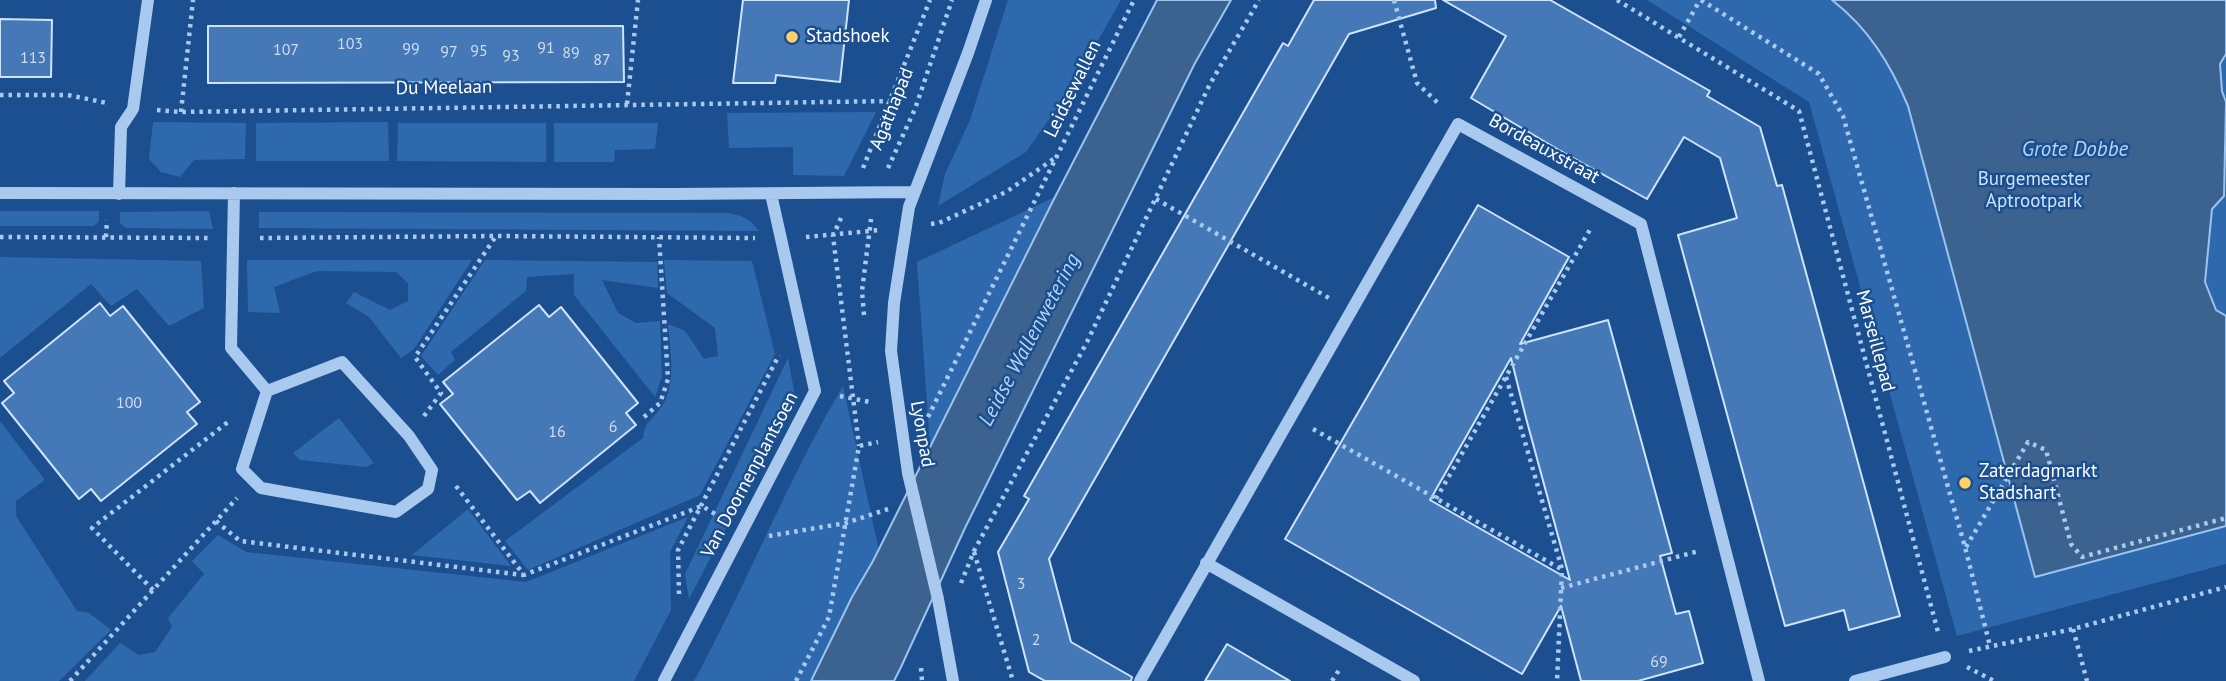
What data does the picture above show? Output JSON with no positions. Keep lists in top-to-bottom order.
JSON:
{
  "streets": {
    "street": ["Bordeauxstraat", "Lyonpad", "Van Doornenplantsoen"],
    "path": [
      "Du Meelaan",
      "Leidsewallen",
      "Agathapad",
      "Marseillepad"
    ]
  },
  "crossings": [
    ["Leidsewallen", "Agathapad"],
    ["Leidsewallen", "Lyonpad"]
  ],
  "water": ["Grote Dobbe", "Leidse Wallenwetering"],
  "parks": ["Burgemeester Aptrootpark"],
  "places": ["Stadshoek", "Zaterdagmarkt Stadshart"],
  "house_numbers": [
    "103",
    "91",
    "99",
    "107",
    "95",
    "97",
    "89",
    "93",
    "113",
    "87",
    "100",
    "6",
    "16",
    "3",
    "2",
    "69"
  ]
}
